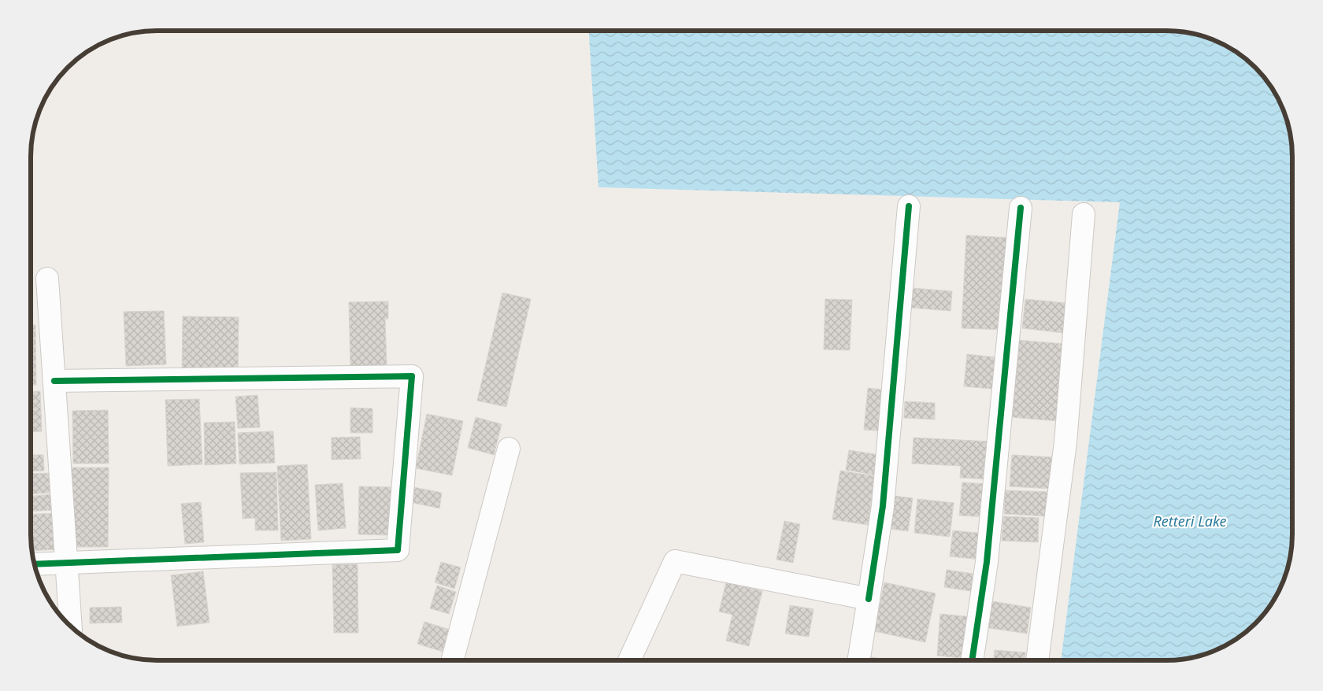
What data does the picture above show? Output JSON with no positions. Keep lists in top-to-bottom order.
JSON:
{
  "water": ["Retteri Lake"]
}
